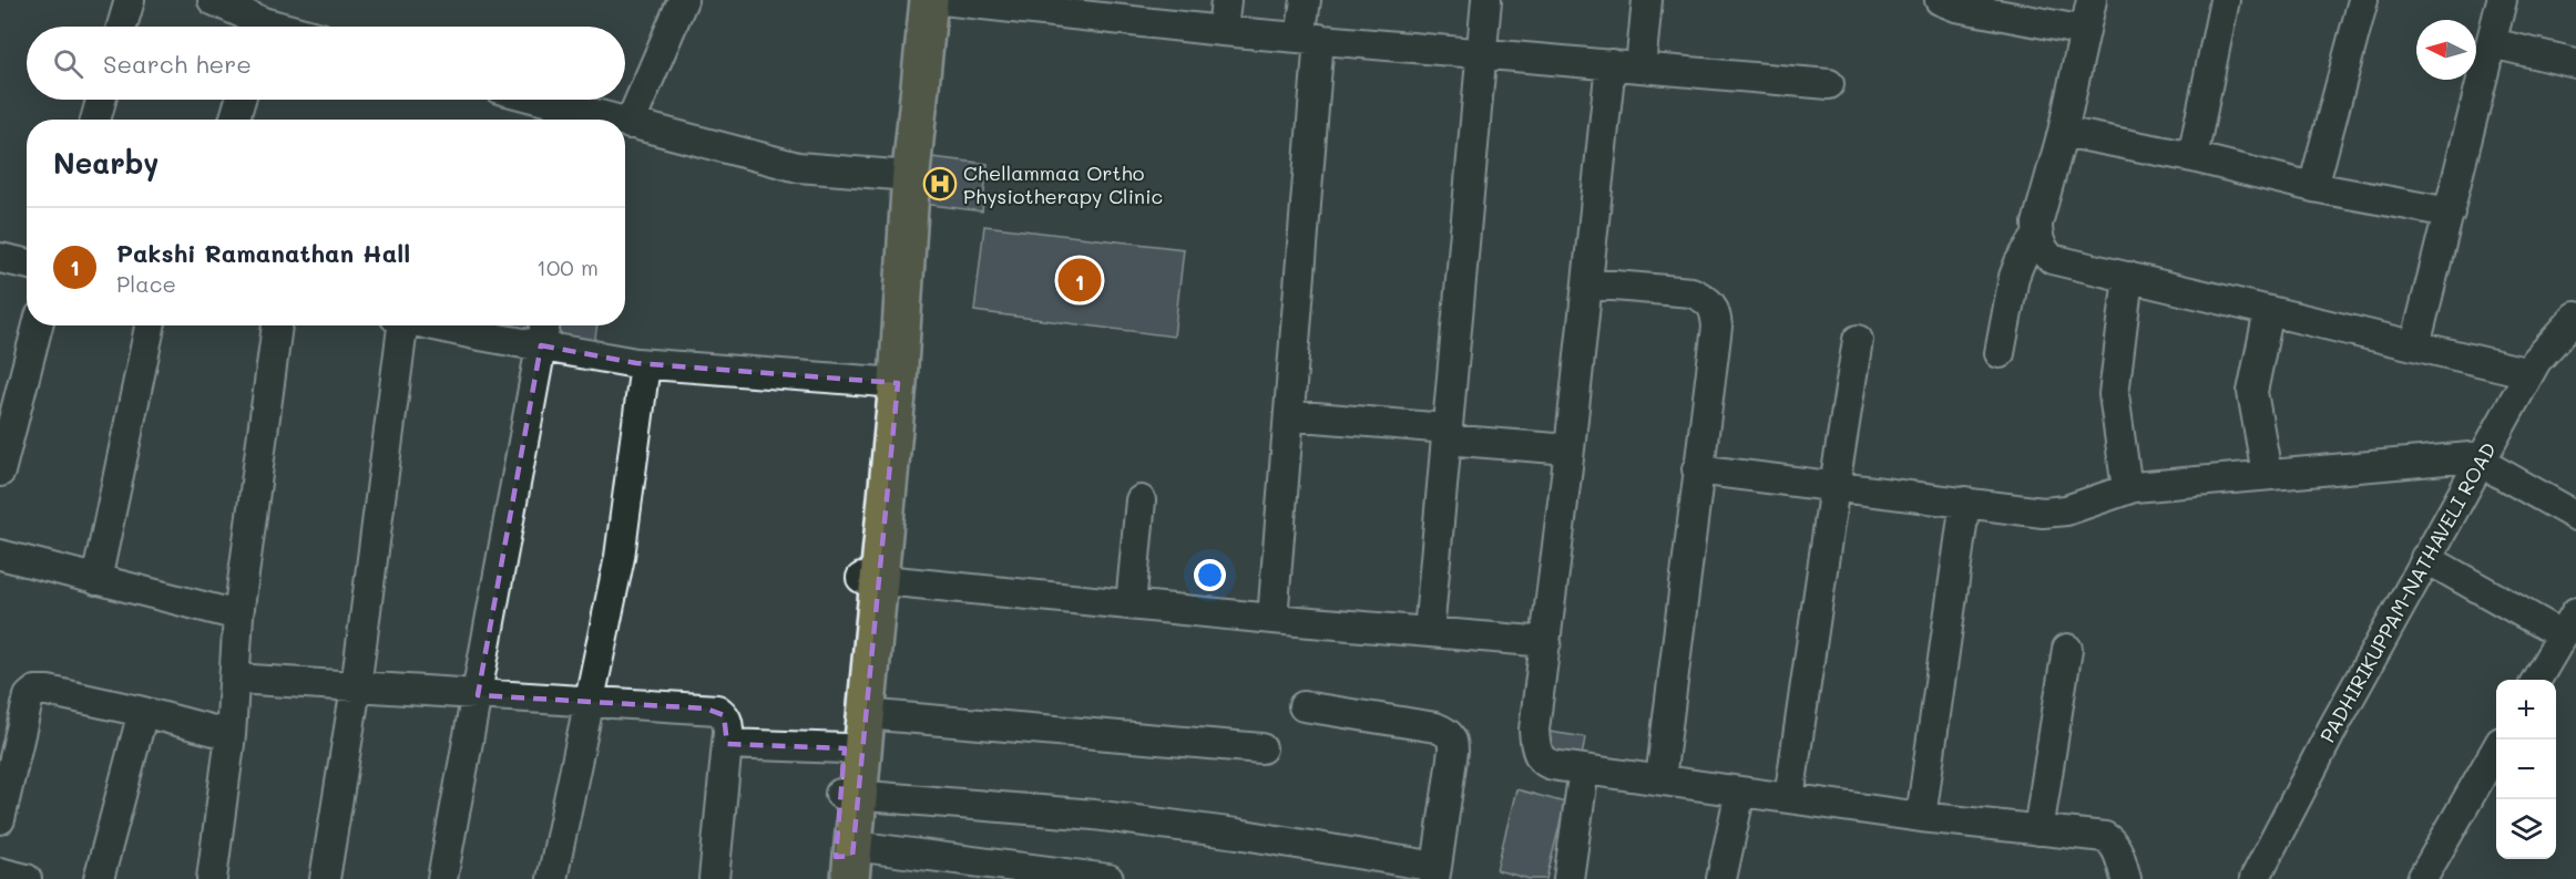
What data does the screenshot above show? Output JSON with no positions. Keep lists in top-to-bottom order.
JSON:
{
  "streets": {
    "street": ["PADHIRIKUPPAM-NATHAVELI ROAD"]
  },
  "places": {
    "hospital": ["Chellammaa Ortho Physiotherapy Clinic"]
  },
  "north": "left",
  "page": {
    "search": "Search here",
    "heading": "Nearby",
    "list": [
      {
        "mark": "1",
        "name": "Pakshi Ramanathan Hall",
        "note": "Place",
        "value": "100 m"
      }
    ],
    "pins": "1",
    "map_buttons": ["+", "−"]
  }
}
